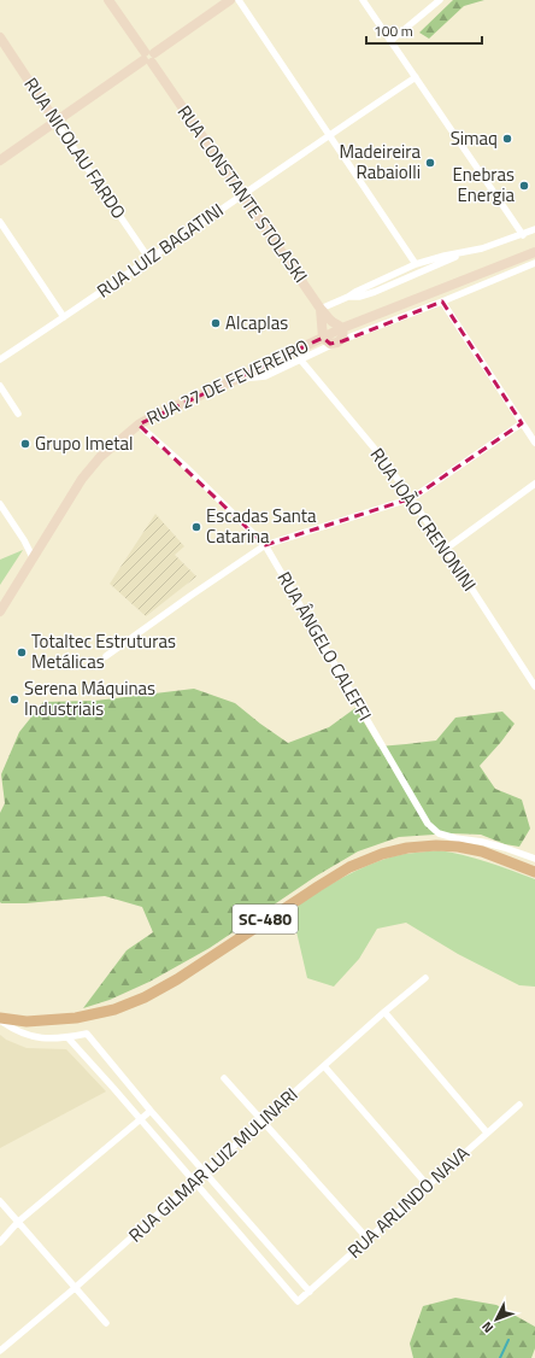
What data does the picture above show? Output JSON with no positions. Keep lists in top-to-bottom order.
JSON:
{
  "streets": {
    "main road": ["SC-480"],
    "street": [
      "RUA NICOLAU FARDO",
      "RUA CONSTANTE STOLASKI",
      "RUA LUIZ BAGATINI",
      "RUA 27 DE FEVEREIRO",
      "RUA JOÃO CRENONINI",
      "RUA ÂNGELO CALEFFI",
      "RUA GILMAR LUIZ MULINARI",
      "RUA ARLINDO NAVA"
    ]
  },
  "crossings": [
    ["RUA NICOLAU FARDO", "RUA LUIZ BAGATINI"],
    ["RUA CONSTANTE STOLASKI", "RUA LUIZ BAGATINI"],
    ["RUA CONSTANTE STOLASKI", "RUA 27 DE FEVEREIRO"],
    ["RUA 27 DE FEVEREIRO", "RUA ÂNGELO CALEFFI"],
    ["RUA GILMAR LUIZ MULINARI", "RUA ARLINDO NAVA"]
  ],
  "places": [
    "Simaq",
    "Madeireira Rabaiolli",
    "Enebras Energia",
    "Alcaplas",
    "Grupo Imetal",
    "Escadas Santa Catarina",
    "Totaltec Estruturas Metálicas",
    "Serena Máquinas Industriais"
  ],
  "scale_bar": "100 m",
  "north": "bottom left"
}
